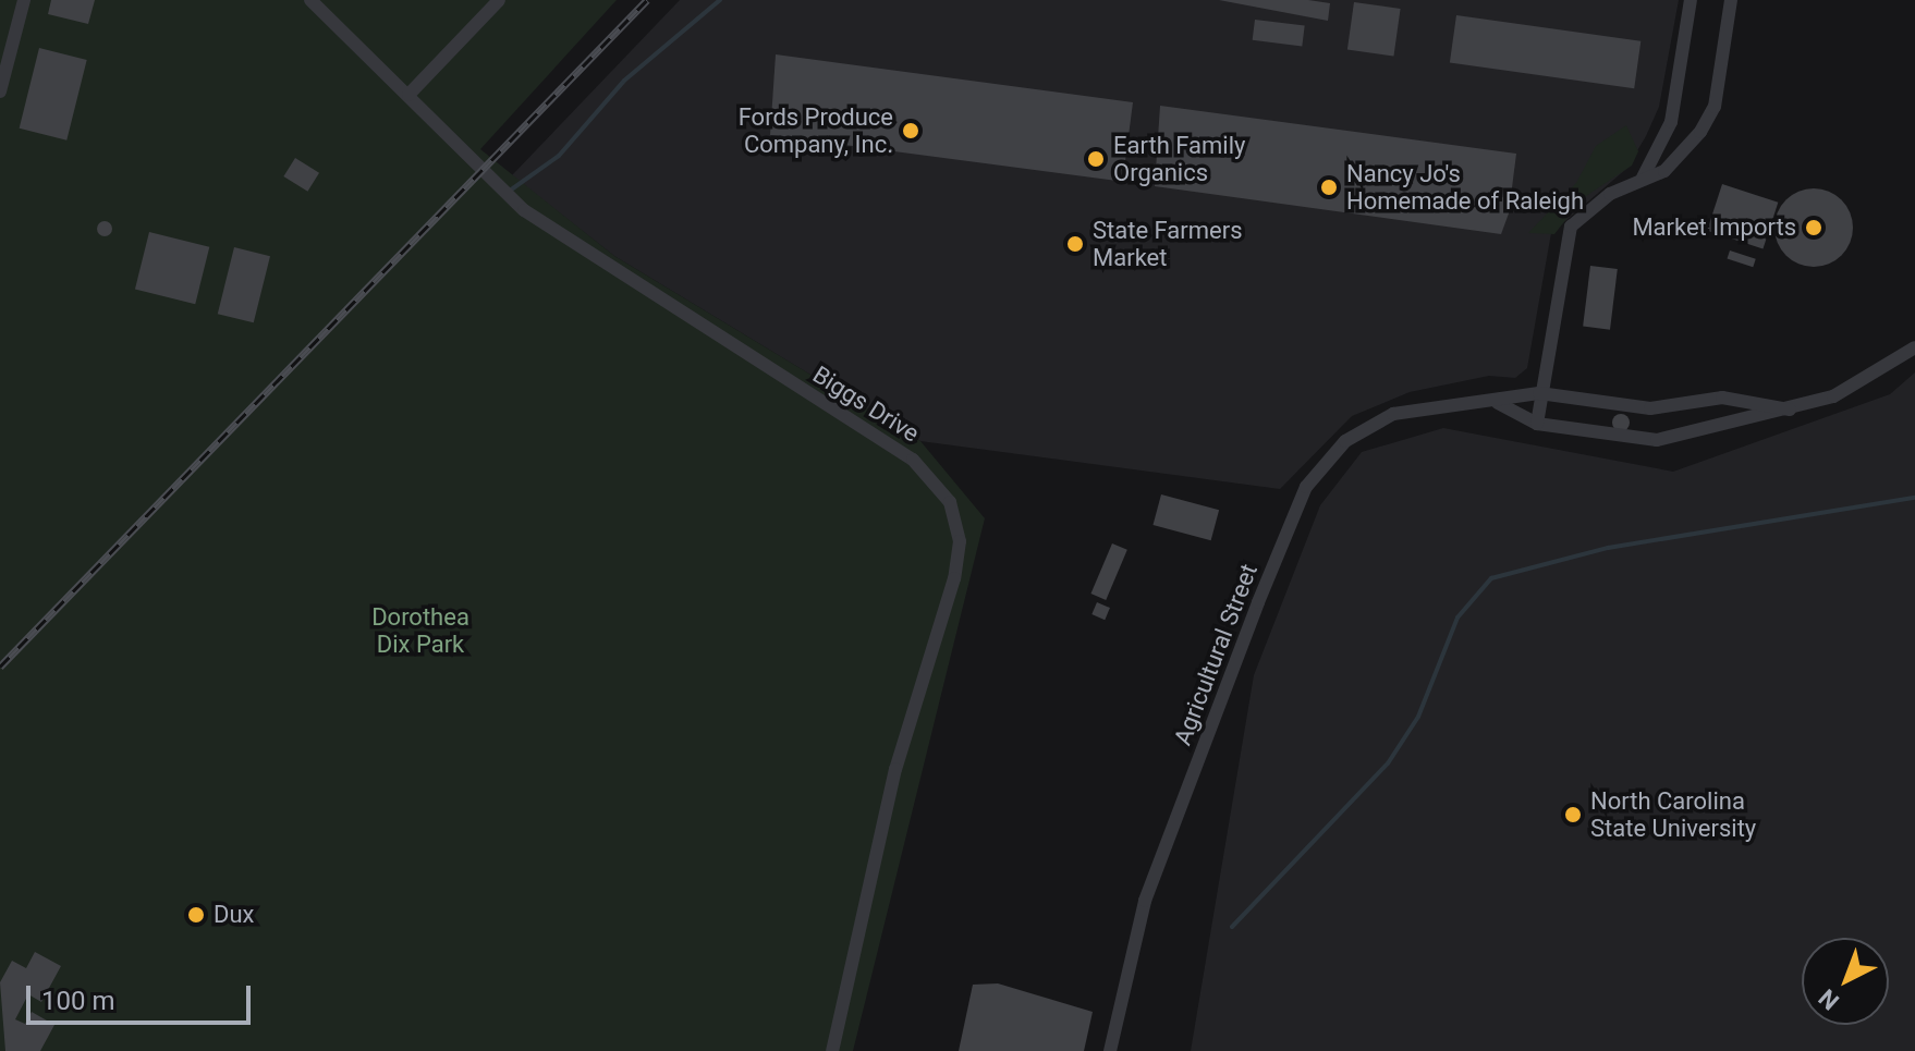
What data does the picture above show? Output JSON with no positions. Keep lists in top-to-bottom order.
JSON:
{
  "streets": {
    "street": ["Biggs Drive", "Agricultural Street"]
  },
  "parks": ["Dorothea Dix Park"],
  "places": [
    "Fords Produce Company, Inc.",
    "Earth Family Organics",
    "Nancy Jo's Homemade of Raleigh",
    "Market Imports",
    "State Farmers Market",
    "North Carolina State University",
    "Dux"
  ],
  "scale_bar": "100 m",
  "north": "bottom left"
}
